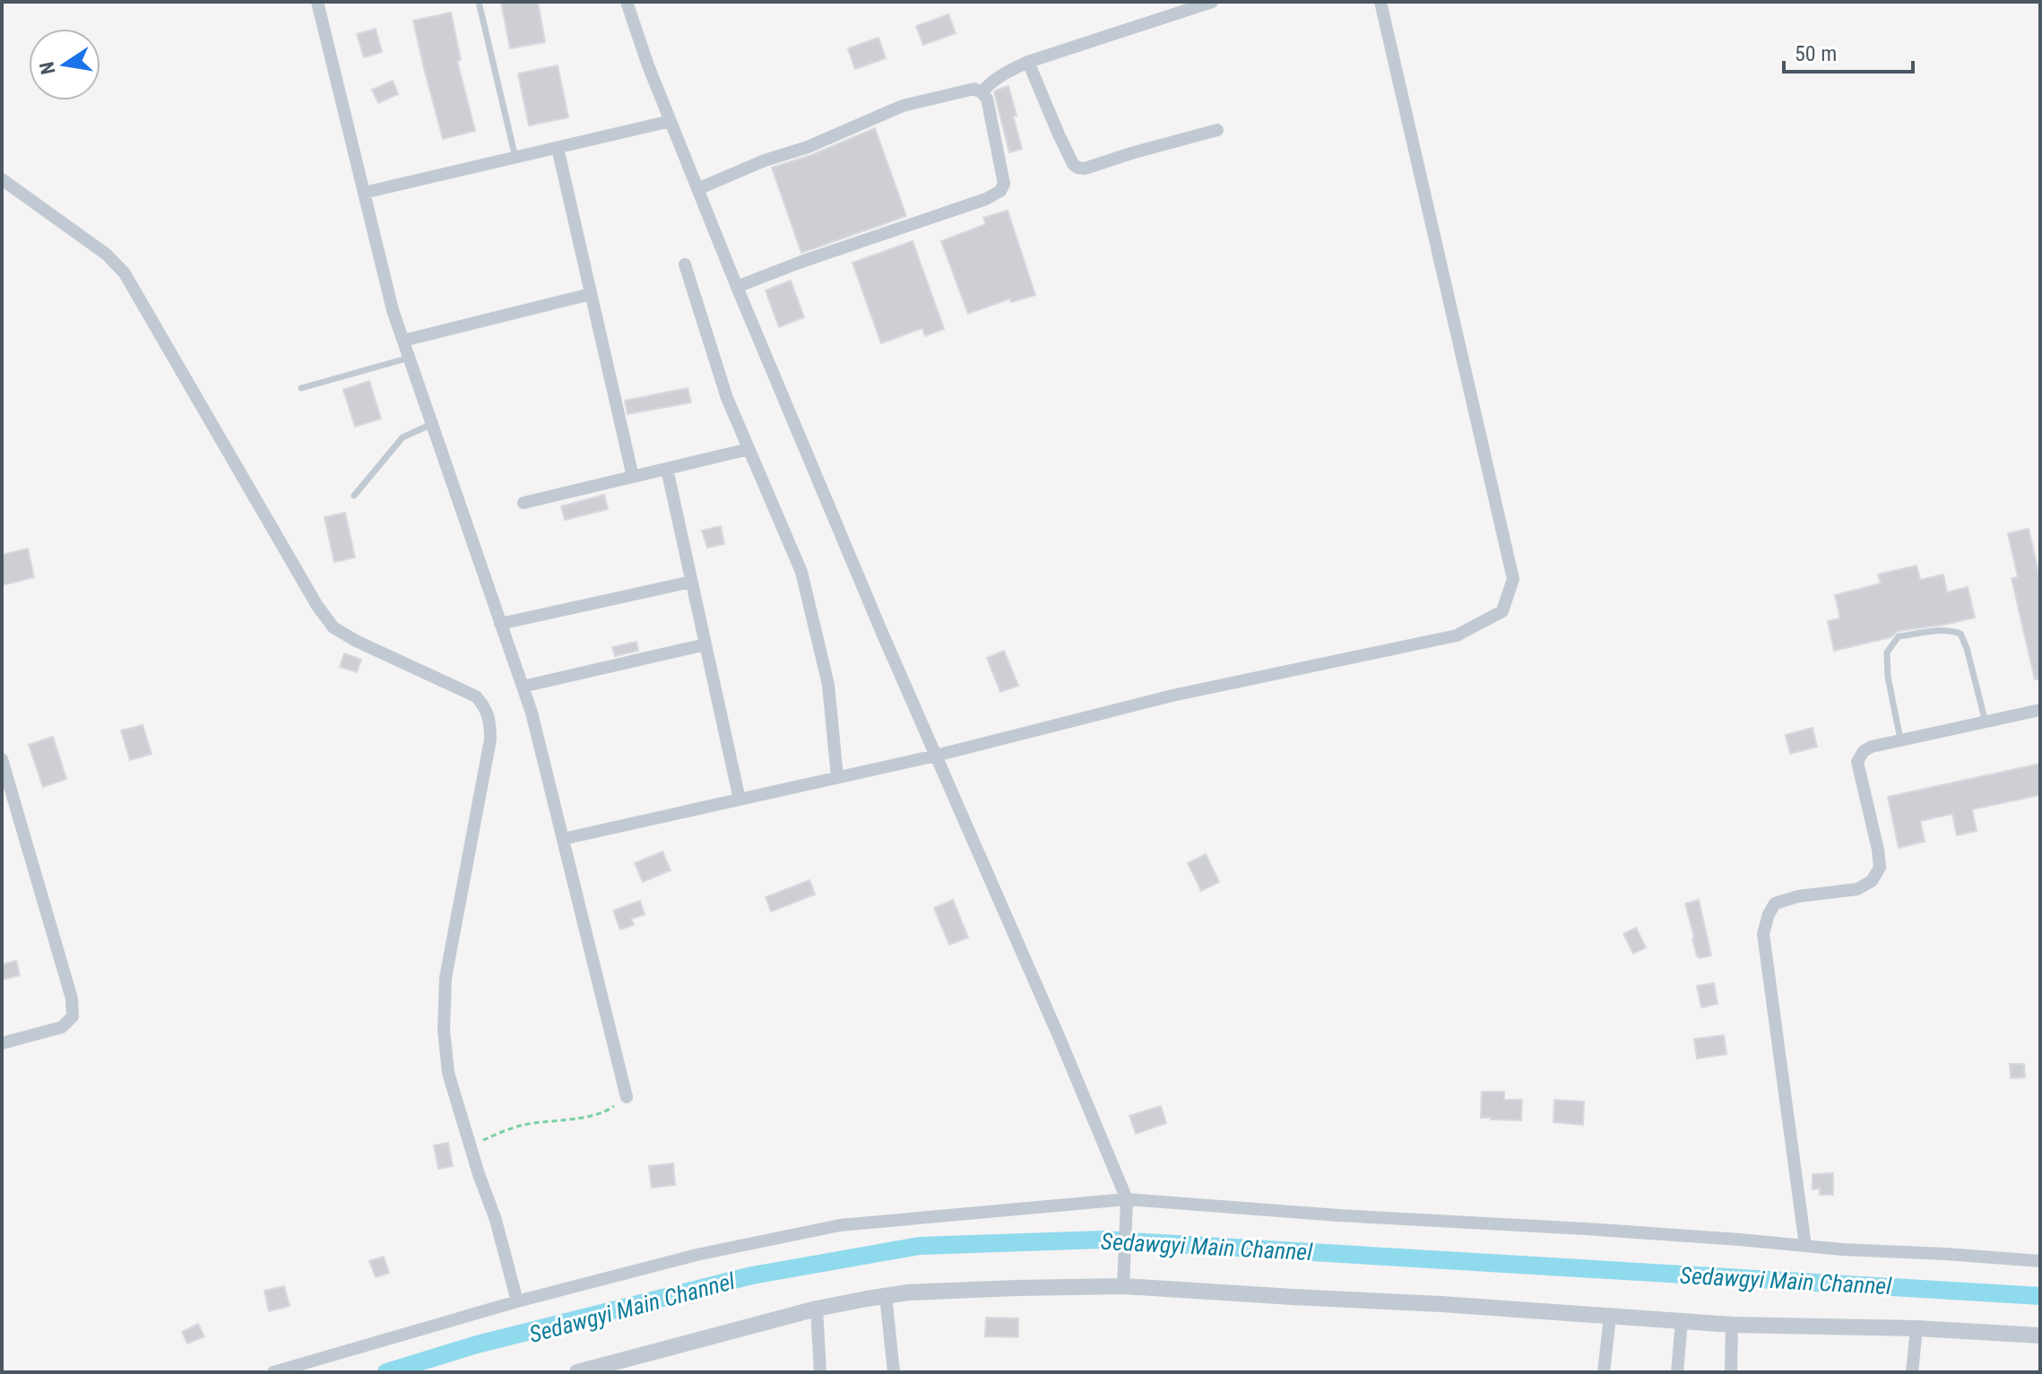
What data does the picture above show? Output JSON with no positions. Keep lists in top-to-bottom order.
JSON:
{
  "water": ["Sedawgyi Main Channel"],
  "scale_bar": "50 m",
  "north": "left"
}
